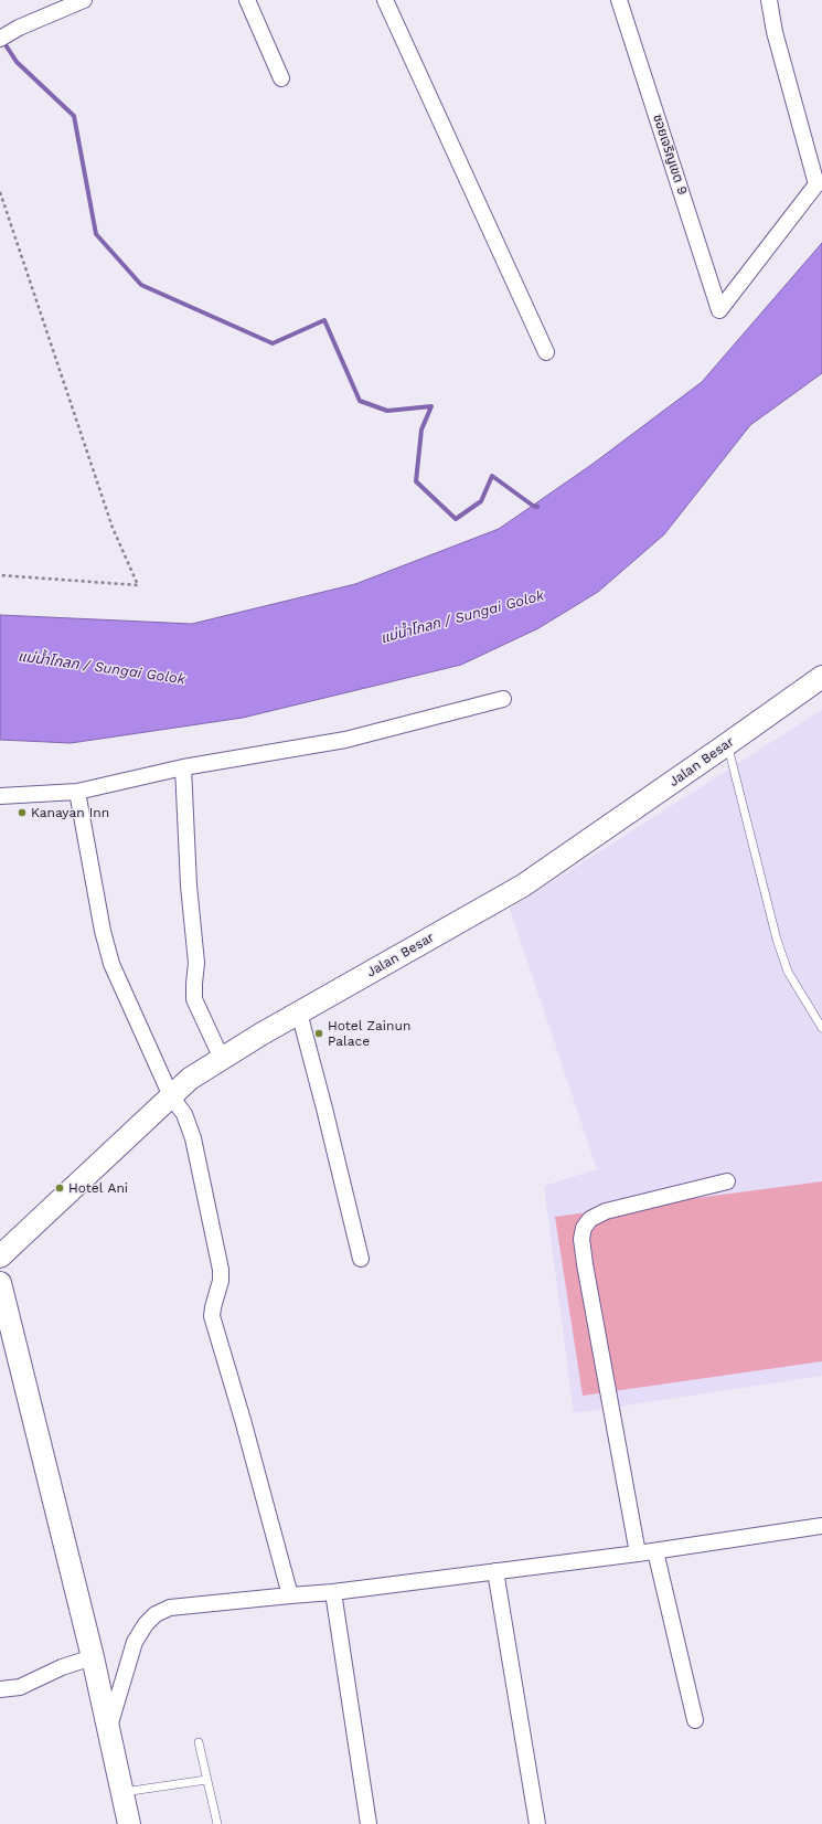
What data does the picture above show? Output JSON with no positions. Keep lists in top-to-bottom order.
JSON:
{
  "streets": {
    "main road": ["Jalan Besar"],
    "street": ["ซอยเจริญเขต 9"]
  },
  "water": ["แม่น้ำโกลก / Sungai Golok"],
  "places": ["Kanayan Inn", "Hotel Zainun Palace", "Hotel Ani"]
}
